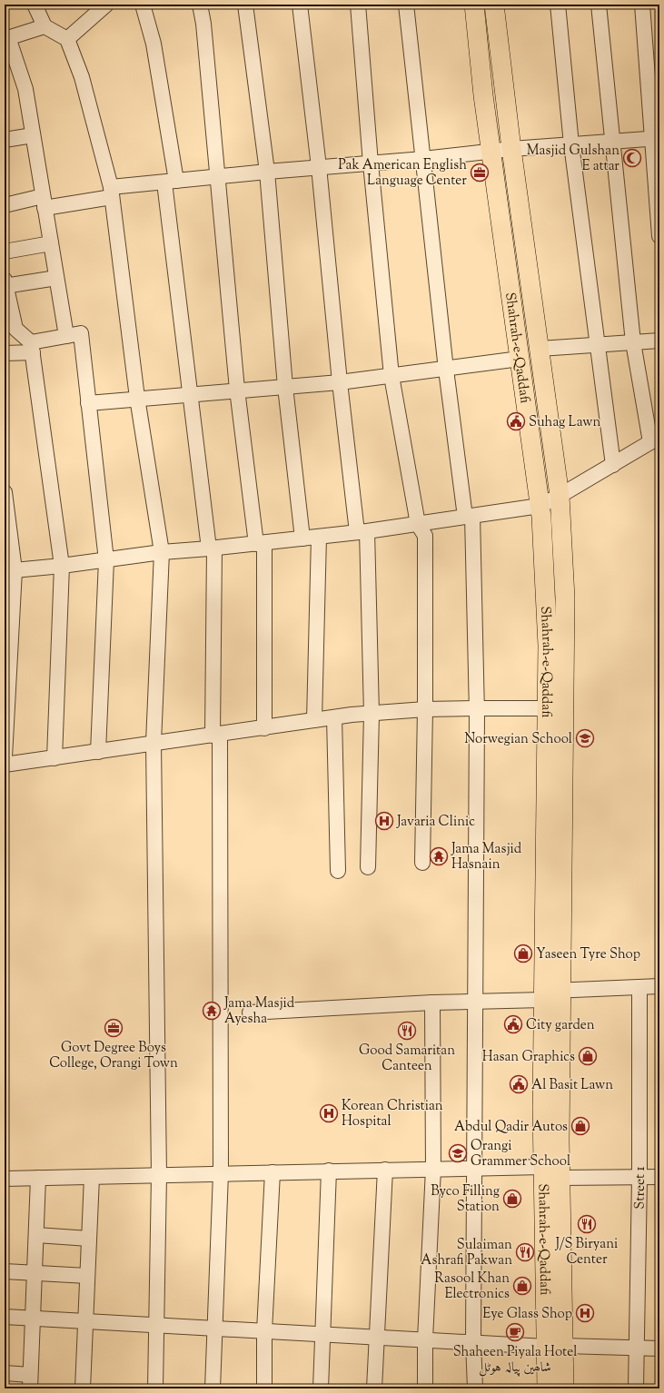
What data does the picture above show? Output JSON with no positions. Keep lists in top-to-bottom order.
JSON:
{
  "streets": {
    "main road": ["Shahrah-e-Qaddafi"],
    "street": ["Street 1"]
  },
  "places": {
    "mosque": ["Masjid Gulshan E attar"],
    "office": ["Pak American English Language Center", "Govt Degree Boys College, Orangi Town"],
    "public building": ["Suhag Lawn", "City garden", "Al Basit Lawn"],
    "school or university": ["Norwegian School", "Orangi Grammer School"],
    "hospital": ["Javaria Clinic", "Korean Christian Hospital", "Eye Glass Shop"],
    "temple": ["Jama Masjid Hasnain", "Jama Masjid Ayesha"],
    "shop": [
      "Yaseen Tyre Shop",
      "Hasan Graphics",
      "Abdul Qadir Autos",
      "Byco Filling Station",
      "Rasool Khan Electronics"
    ],
    "restaurant": ["Good Samaritan Canteen", "J/S Biryani Center", "Sulaiman Ashrafi Pakwan"],
    "cafe": ["Shaheen Piyala Hotel شاھین پیالہ ہوٹل"]
  }
}
